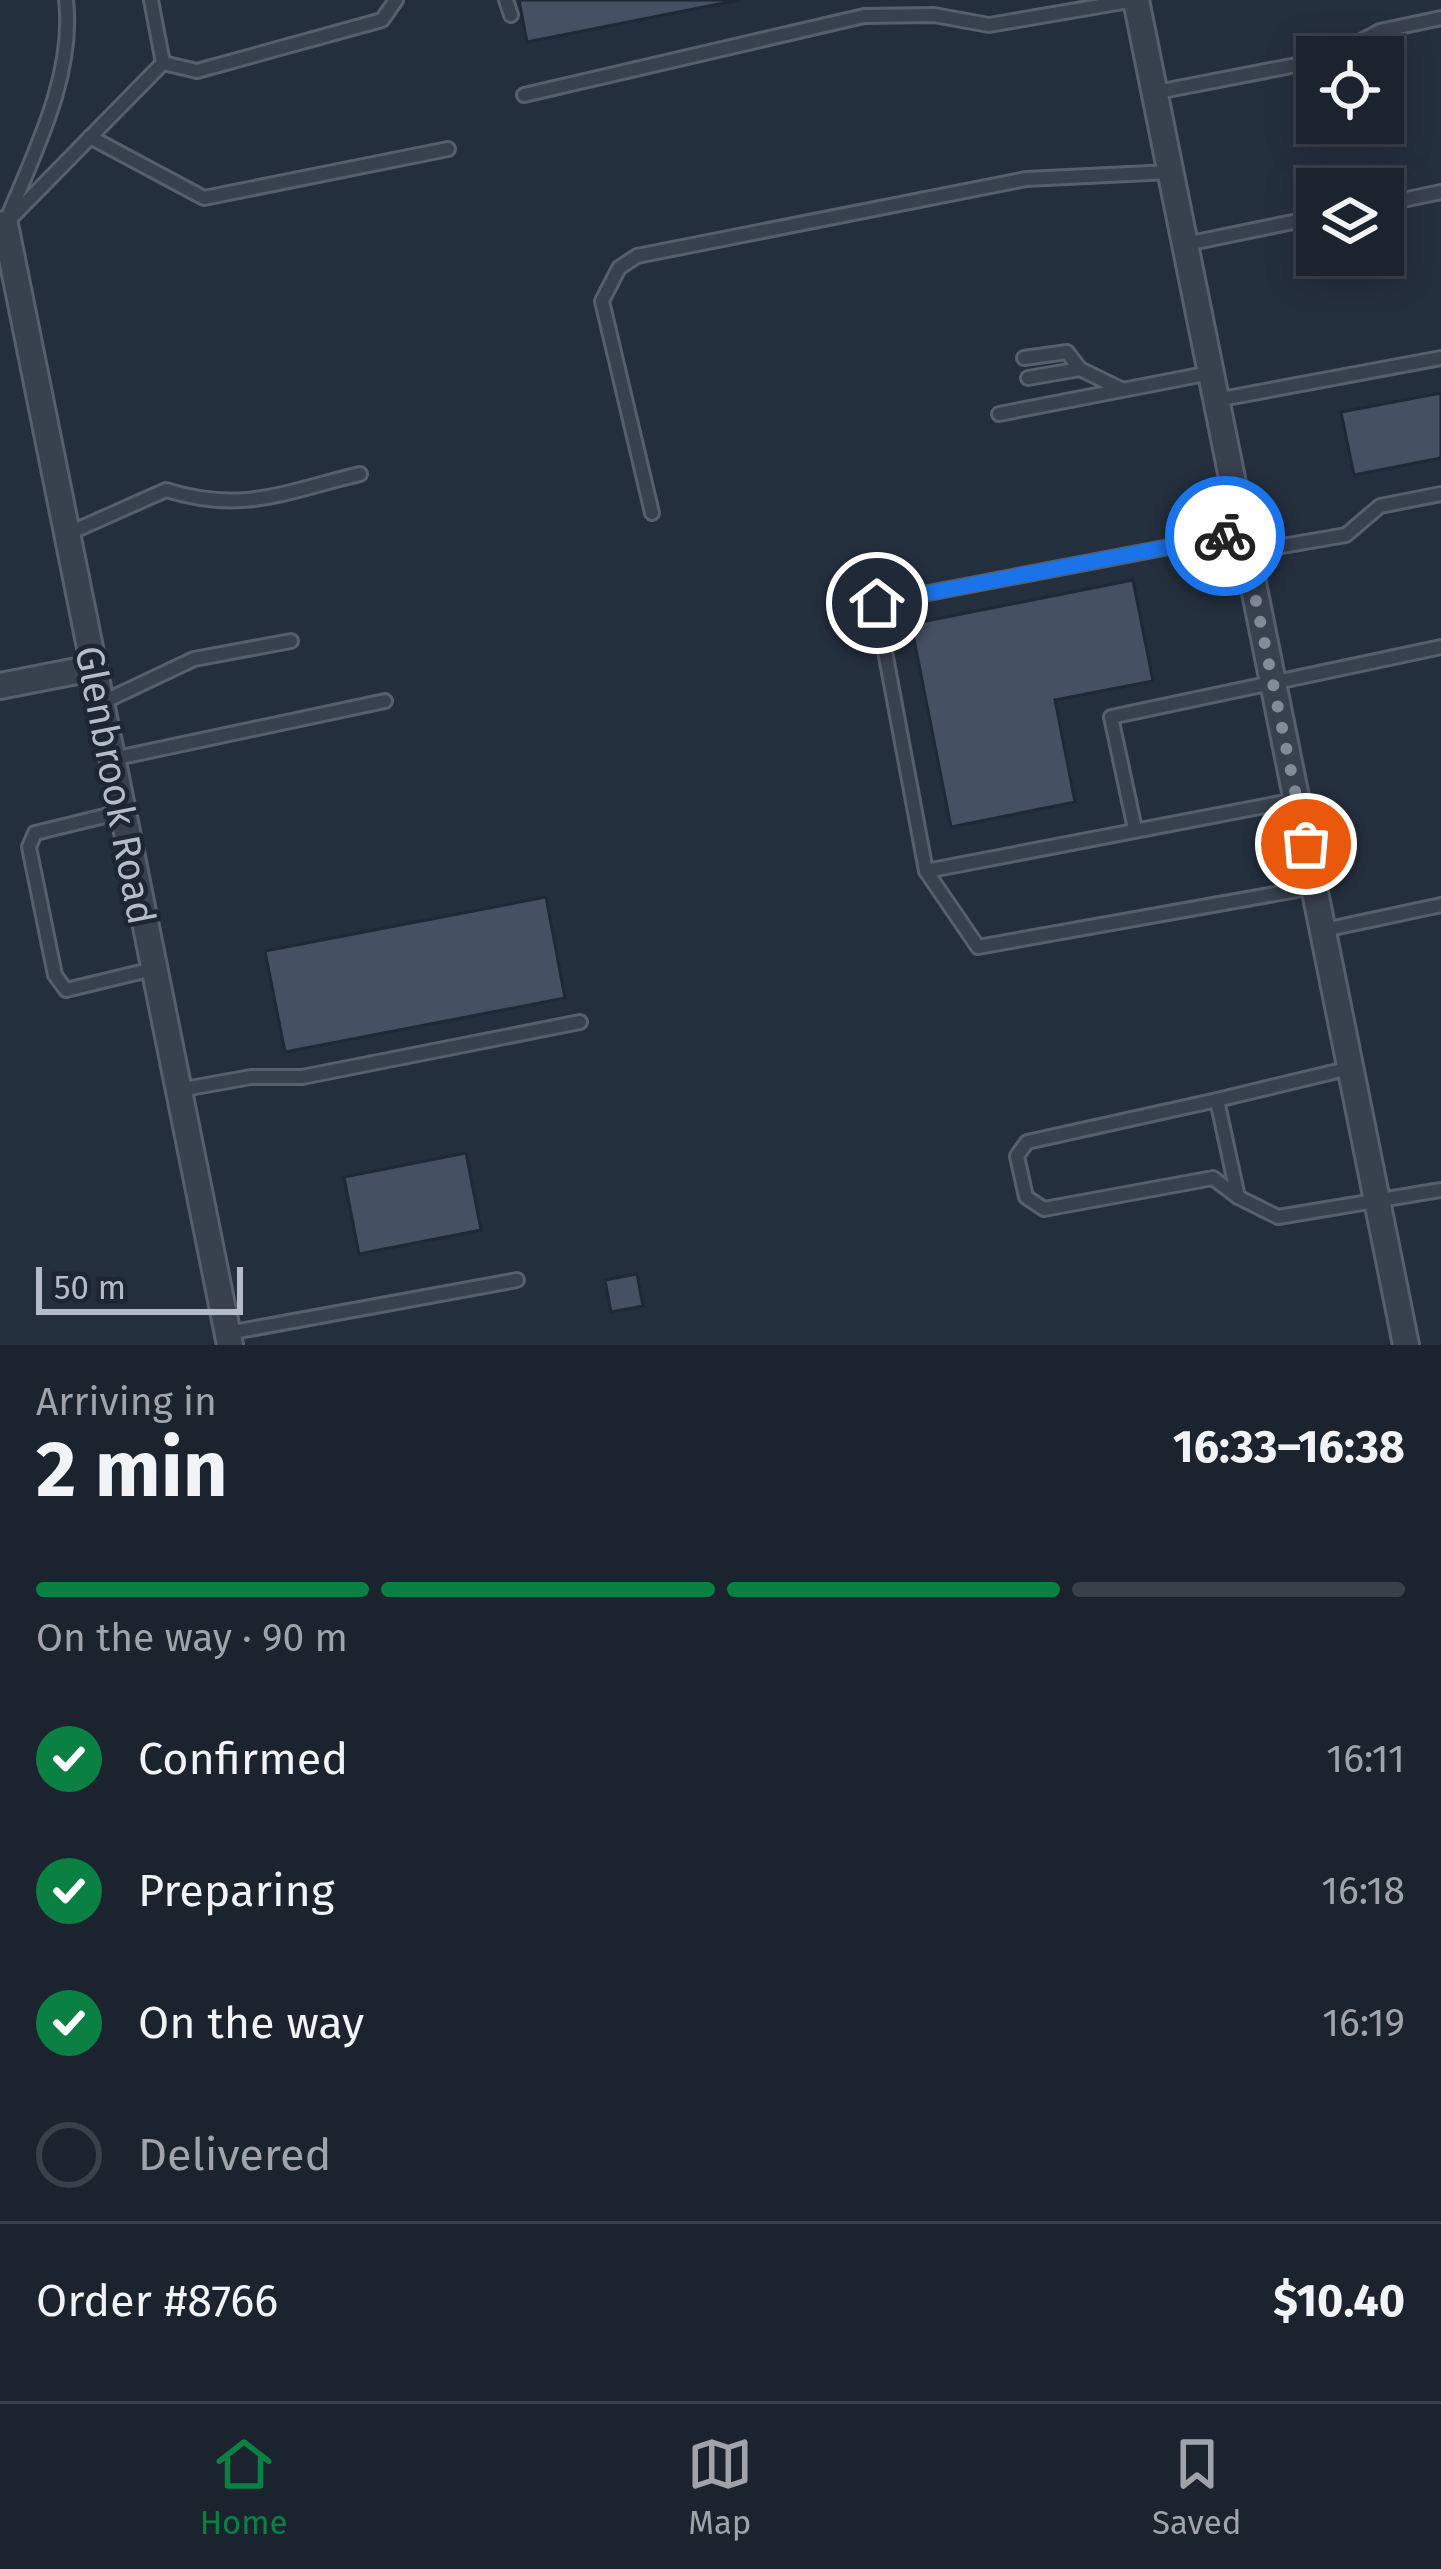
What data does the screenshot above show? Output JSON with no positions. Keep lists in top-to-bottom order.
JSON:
{
  "streets": {
    "street": ["Glenbrook Road"]
  },
  "scale_bar": "50 m",
  "page": {
    "scale": "50 m",
    "heading": ["2 min", "Arriving in", "16:33–16:38"],
    "panel": ["Order #8766", "$10.40"],
    "bar": "On the way · 90 m",
    "list": [
      ["Confirmed", "16:11"],
      ["Preparing", "16:18"],
      ["On the way", "16:19"],
      "Delivered"
    ],
    "tabs": ["Home", "Map", "Saved"]
  }
}
